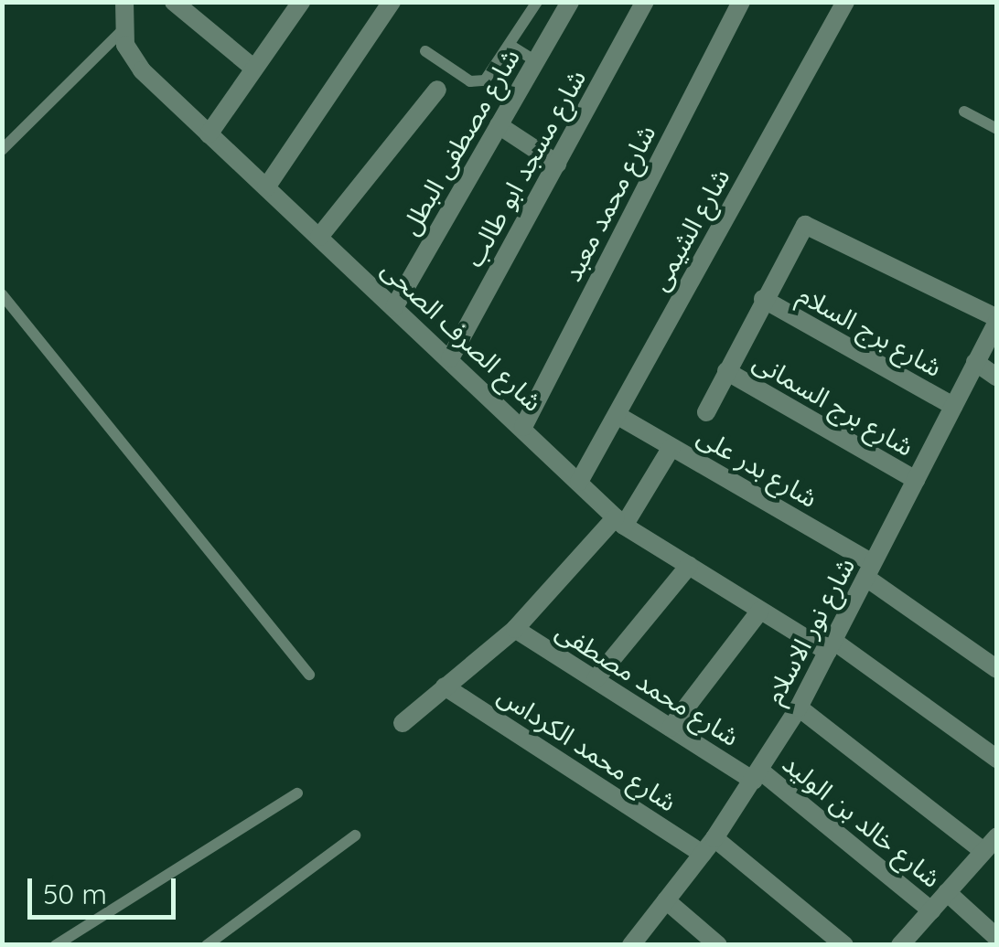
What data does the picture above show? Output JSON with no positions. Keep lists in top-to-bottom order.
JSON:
{
  "streets": {
    "street": [
      "شارع مصطفى البطل",
      "شارع مسجد ابو طالب",
      "شارع محمد معبد",
      "شارع الشيمى",
      "شارع برج السلام",
      "شارع الصرف الصحى",
      "شارع برج السمانى",
      "شارع بدر على",
      "شارع نور الاسلام",
      "شارع محمد مصطفى",
      "شارع محمد الكرداس",
      "شارع خالد بن الوليد"
    ]
  },
  "crossings": [
    ["شارع مصطفى البطل", "شارع الصرف الصحى"],
    ["شارع مسجد ابو طالب", "شارع الصرف الصحى"],
    ["شارع محمد معبد", "شارع الصرف الصحى"],
    ["شارع الشيمى", "شارع الصرف الصحى"],
    ["شارع الشيمى", "شارع بدر على"],
    ["شارع برج السلام", "شارع نور الاسلام"],
    ["شارع الصرف الصحى", "شارع نور الاسلام"],
    ["شارع برج السمانى", "شارع نور الاسلام"],
    ["شارع بدر على", "شارع نور الاسلام"],
    ["شارع نور الاسلام", "شارع محمد مصطفى"],
    ["شارع نور الاسلام", "شارع محمد الكرداس"],
    ["شارع نور الاسلام", "شارع خالد بن الوليد"],
    ["شارع محمد مصطفى", "شارع خالد بن الوليد"]
  ],
  "scale_bar": "50 m"
}
